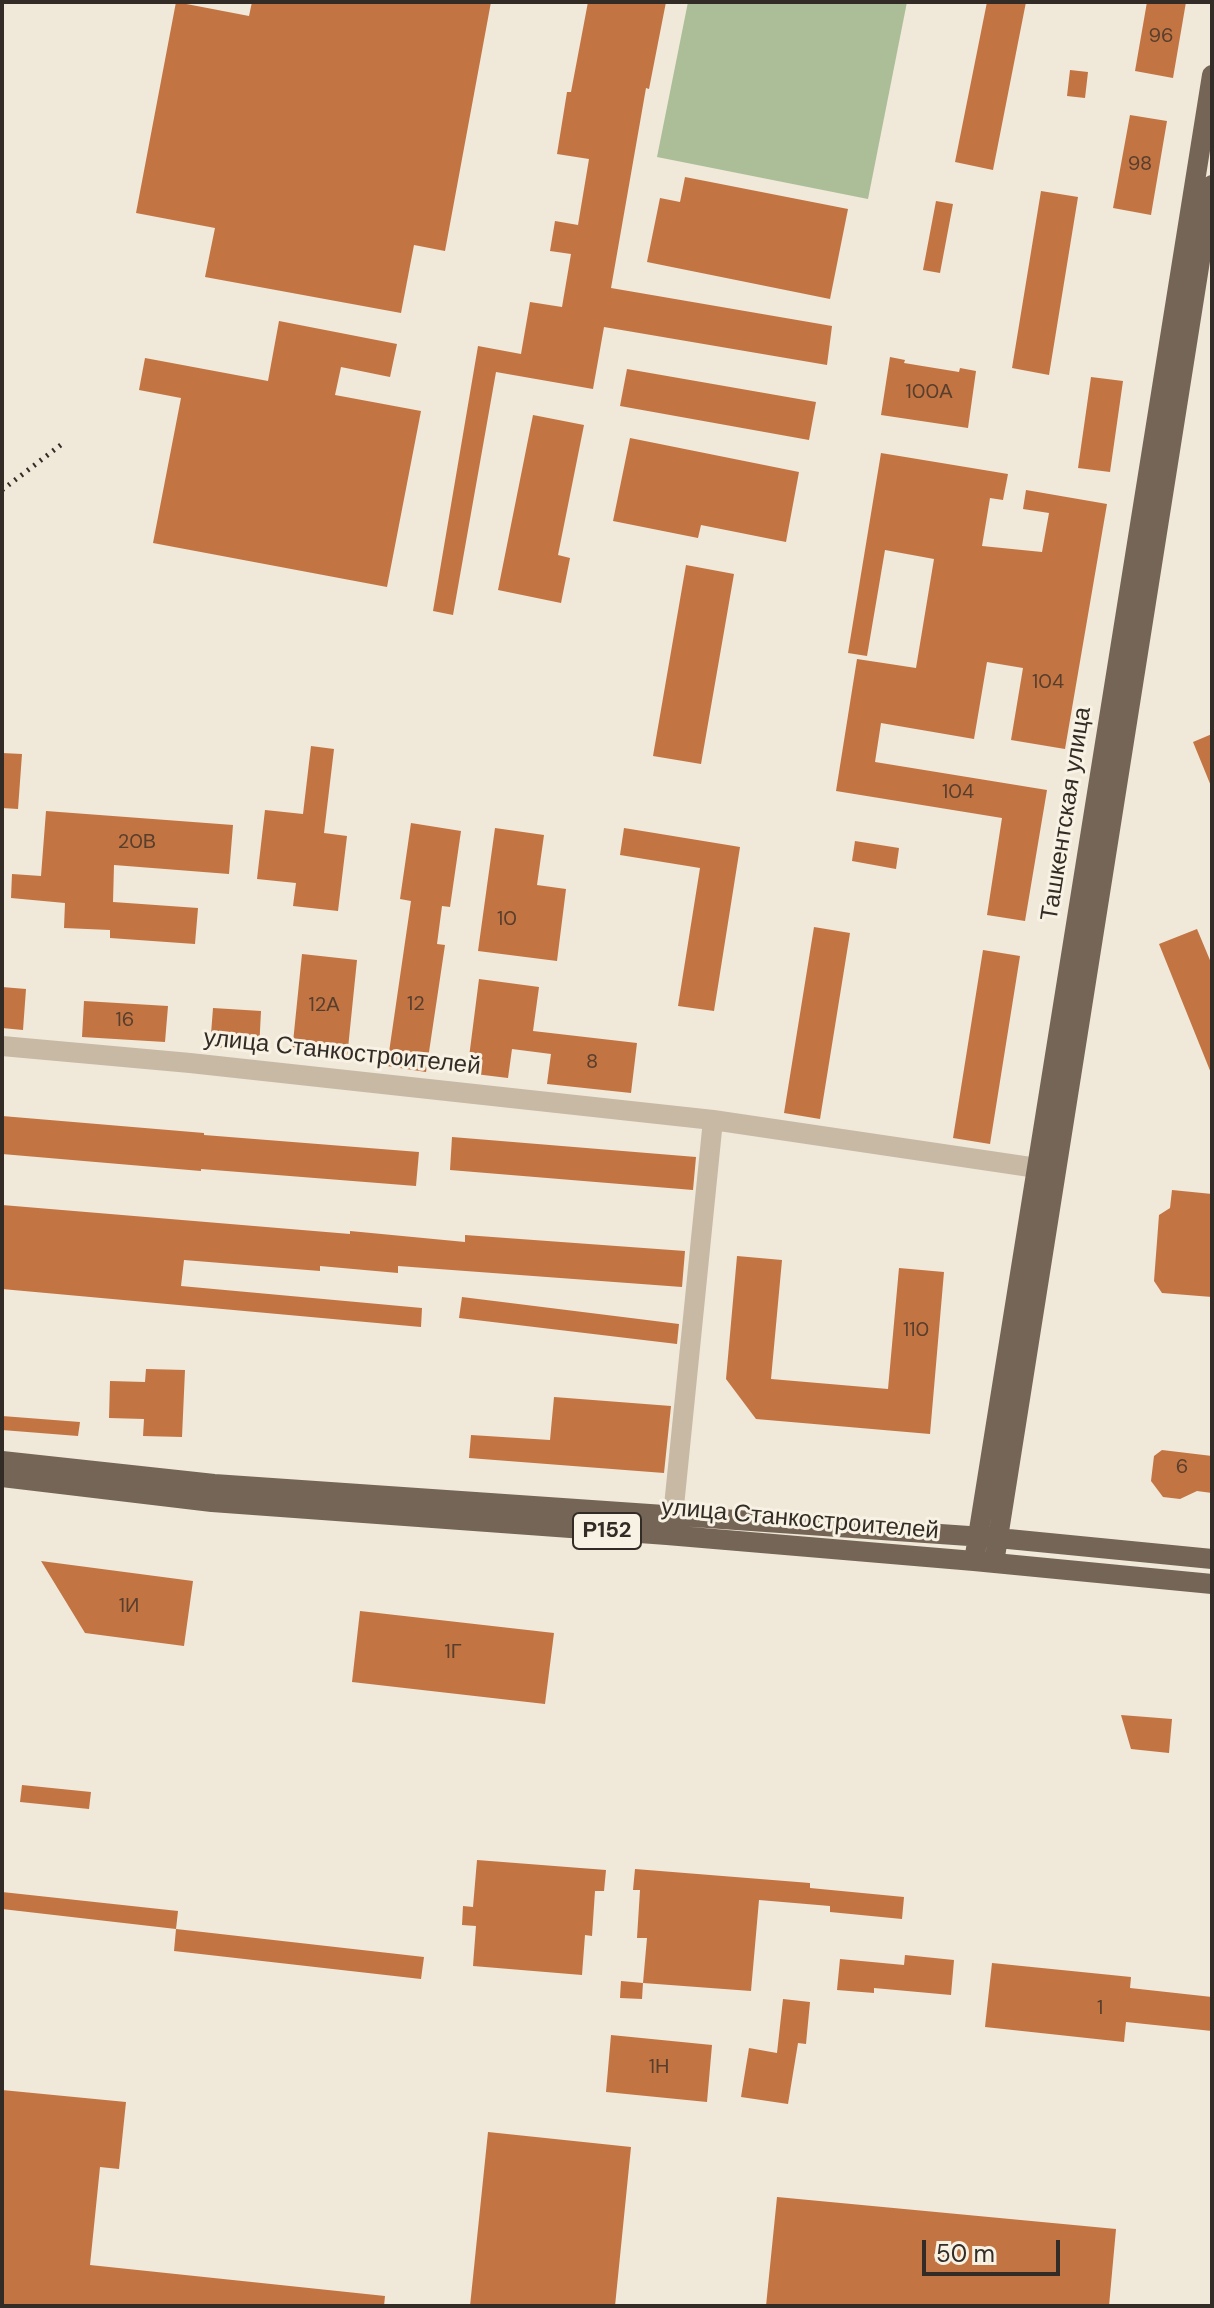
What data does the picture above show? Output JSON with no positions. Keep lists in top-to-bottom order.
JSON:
{
  "streets": {
    "main road": ["Ташкентская улица", "улица Станкостроителей", "Р152"]
  },
  "crossings": [
    ["Ташкентская улица", "улица Станкостроителей"]
  ],
  "house_numbers": [
    "96",
    "98",
    "100А",
    "104",
    "104",
    "20В",
    "10",
    "12",
    "12А",
    "16",
    "8",
    "110",
    "6",
    "1И",
    "1Г",
    "1",
    "1Н"
  ],
  "scale_bar": "50 m"
}
